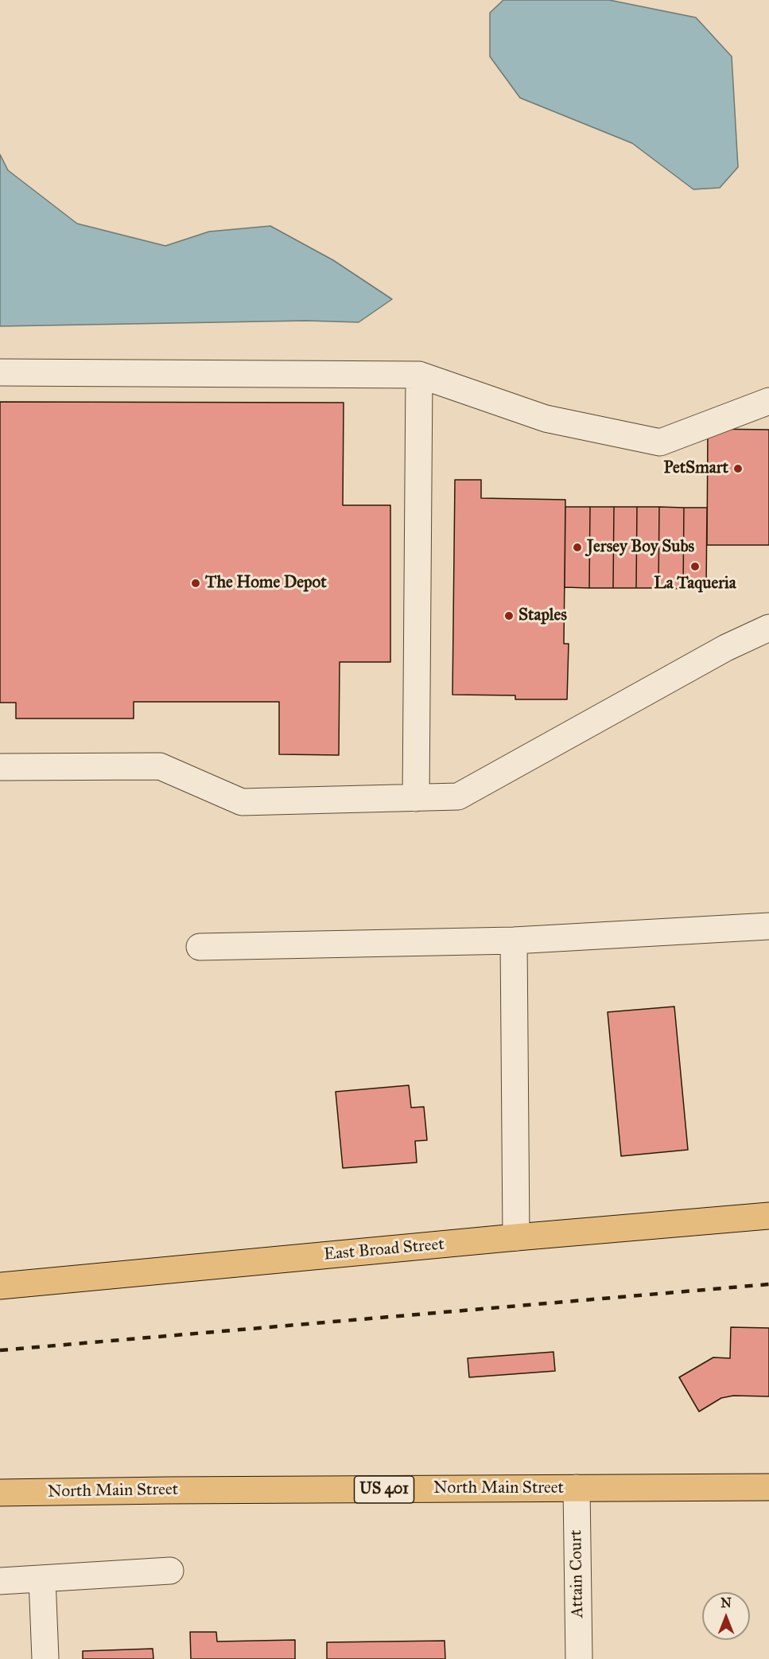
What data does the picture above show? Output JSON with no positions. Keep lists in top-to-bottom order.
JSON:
{
  "streets": {
    "main road": ["East Broad Street", "North Main Street", "US 401"],
    "street": ["Attain Court"]
  },
  "crossings": [
    ["North Main Street", "Attain Court"]
  ],
  "places": [
    "PetSmart",
    "Jersey Boy Subs",
    "La Taqueria",
    "The Home Depot",
    "Staples"
  ],
  "north": "top"
}
